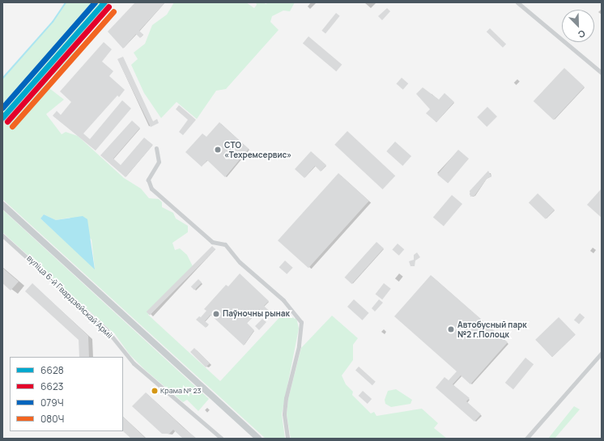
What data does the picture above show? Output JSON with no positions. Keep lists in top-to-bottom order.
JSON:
{
  "streets": {
    "street": ["вуліца 6-й Гвардзейскай Арміі"]
  },
  "places": [
    "СТО «Техремсервис»",
    "Паўночны рынак",
    "Автобусный парк №2 г.Полоцк",
    "Крама № 23"
  ],
  "lines": [
    "transit line 6628",
    "transit line 079Ч",
    "transit line 6623",
    "transit line 080Ч"
  ],
  "legend": [
    "6628",
    "6623",
    "079Ч",
    "080Ч"
  ],
  "north": "bottom right"
}
